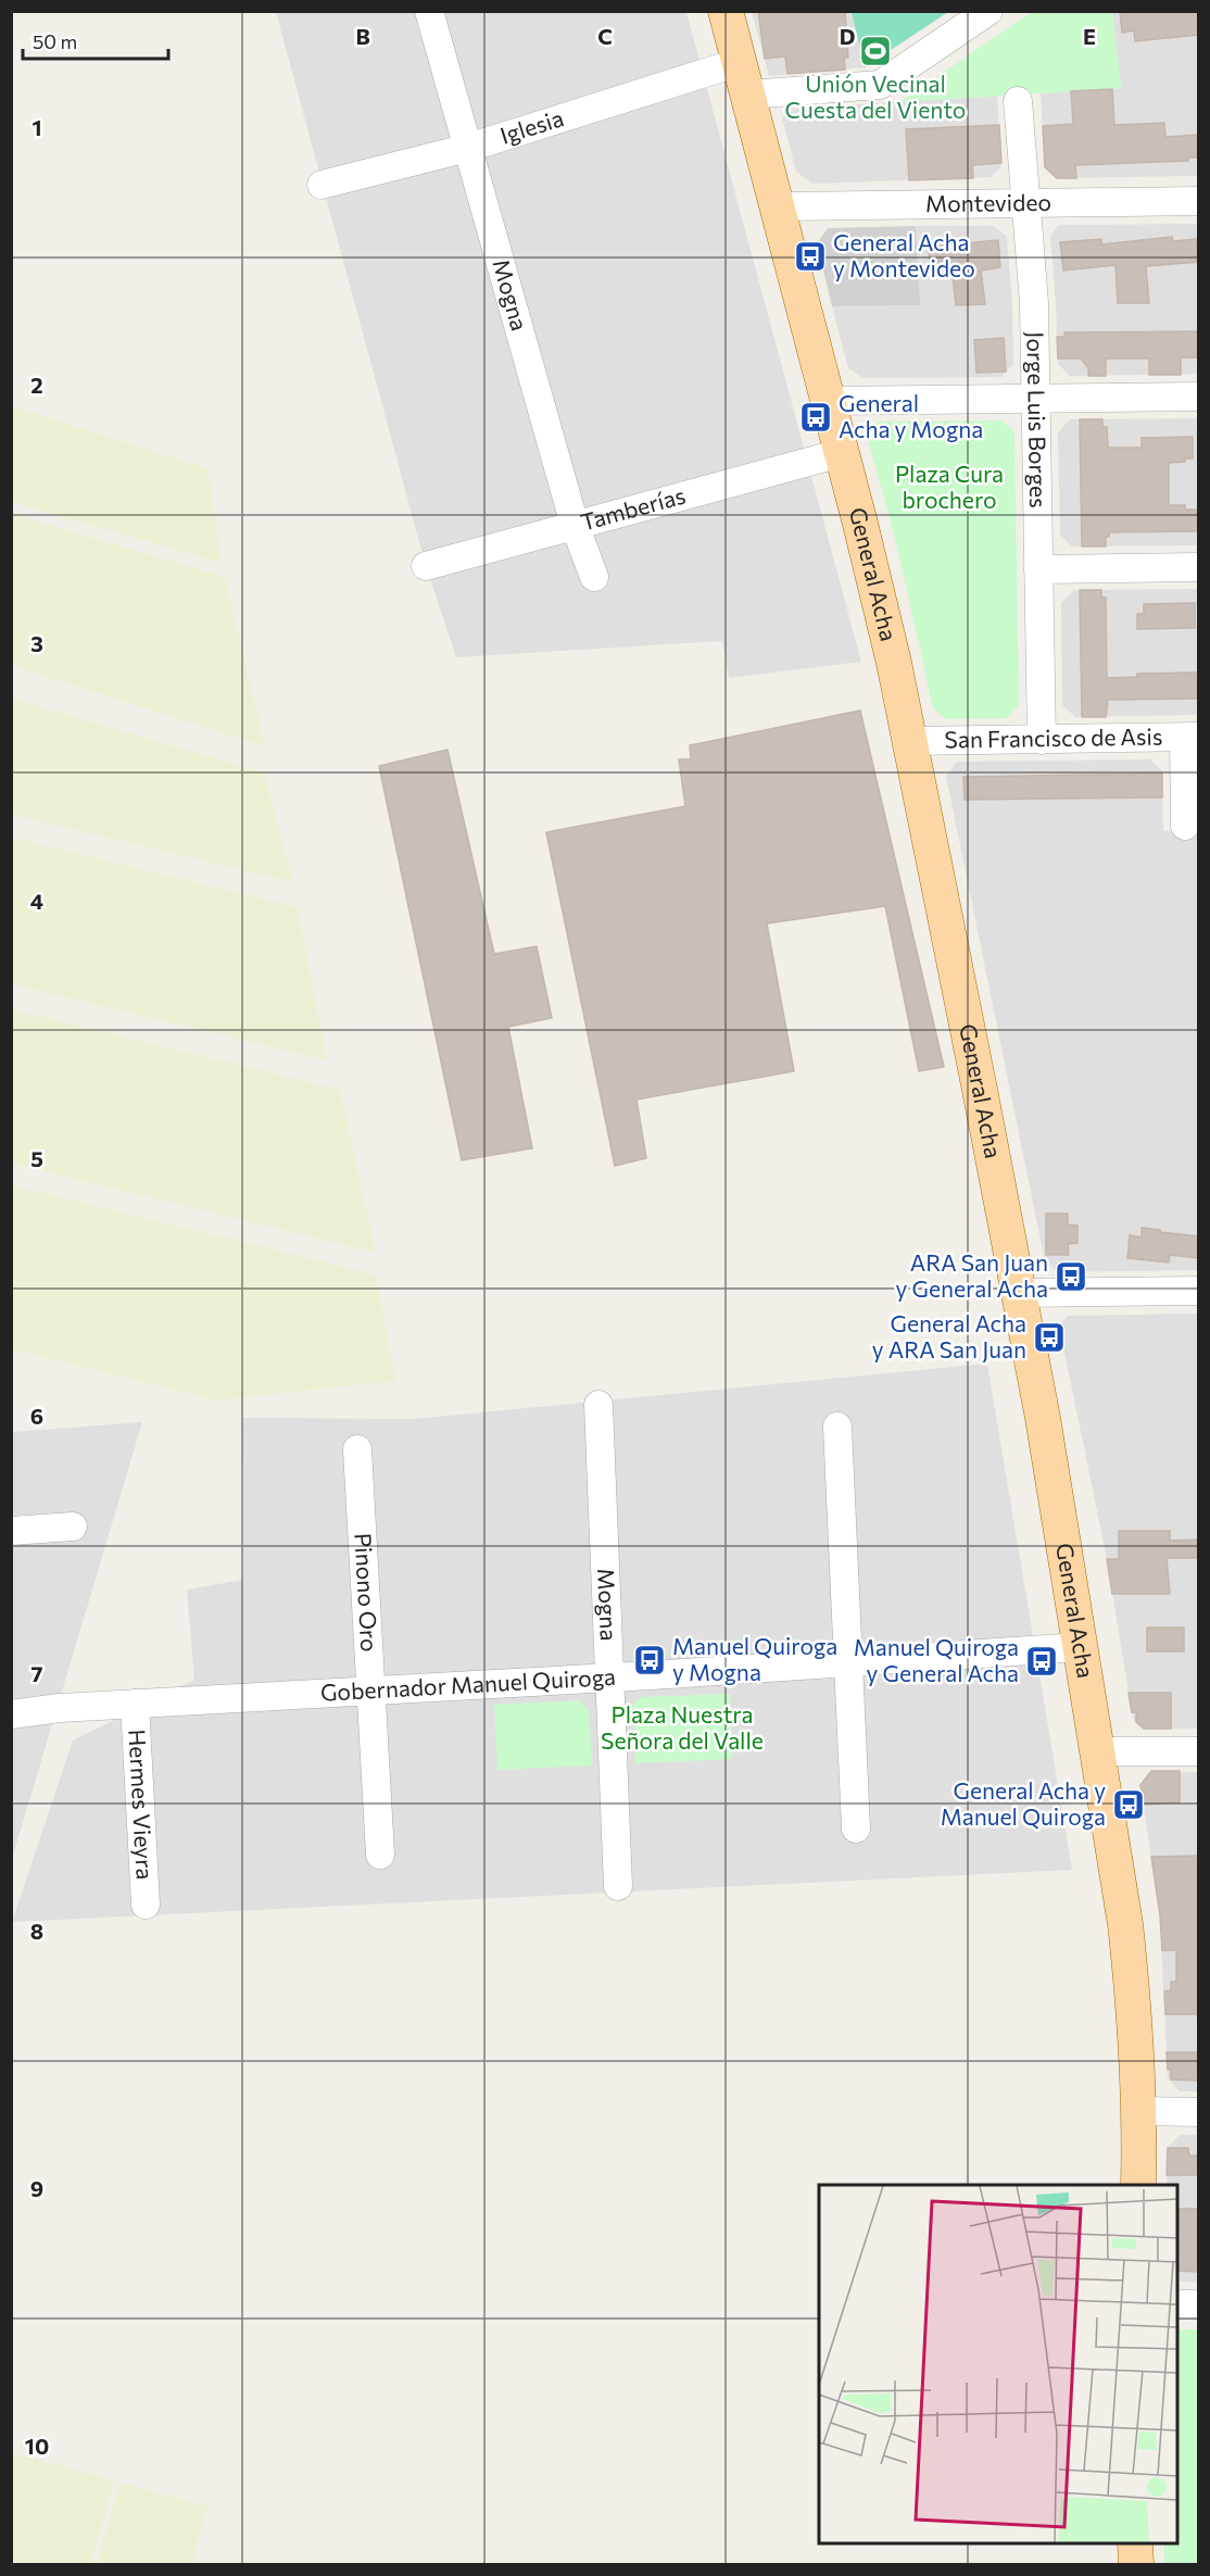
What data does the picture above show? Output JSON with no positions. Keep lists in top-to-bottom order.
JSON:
{
  "streets": {
    "main road": ["General Acha"],
    "street": [
      "Iglesia",
      "Montevideo",
      "Mogna",
      "Jorge Luis Borges",
      "Tamberías",
      "San Francisco de Asis",
      "Pinono Oro",
      "Gobernador Manuel Quiroga",
      "Hermes Vieyra"
    ]
  },
  "crossings": [
    ["Iglesia", "Mogna"],
    ["Iglesia", "General Acha"],
    ["Montevideo", "Jorge Luis Borges"],
    ["Montevideo", "General Acha"],
    ["Mogna", "Tamberías"],
    ["Mogna", "Gobernador Manuel Quiroga"],
    ["Jorge Luis Borges", "San Francisco de Asis"],
    ["Tamberías", "General Acha"],
    ["General Acha", "San Francisco de Asis"],
    ["General Acha", "Gobernador Manuel Quiroga"],
    ["Pinono Oro", "Gobernador Manuel Quiroga"],
    ["Gobernador Manuel Quiroga", "Hermes Vieyra"]
  ],
  "parks": ["Plaza Cura brochero", "Plaza Nuestra Señora del Valle"],
  "places": {
    "sports": ["Unión Vecinal Cuesta del Viento"],
    "bus stop": [
      "General Acha y Montevideo",
      "General Acha y Mogna",
      "ARA San Juan y General Acha",
      "General Acha y ARA San Juan",
      "Manuel Quiroga y Mogna",
      "Manuel Quiroga y General Acha",
      "General Acha y Manuel Quiroga"
    ]
  },
  "scale_bar": "50 m",
  "grid": {
    "columns": [
      "B",
      "C",
      "D",
      "E"
    ],
    "rows": [
      "1",
      "2",
      "3",
      "4",
      "5",
      "6",
      "7",
      "8",
      "9",
      "10"
    ]
  }
}
